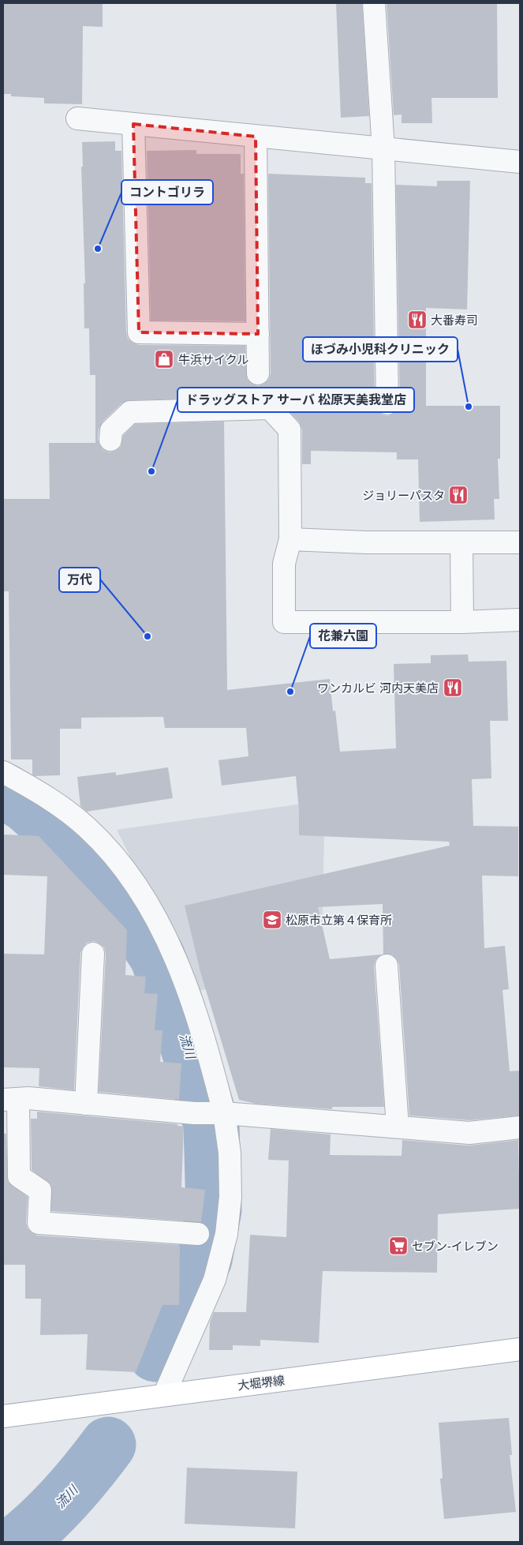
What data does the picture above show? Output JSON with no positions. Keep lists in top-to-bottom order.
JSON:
{
  "streets": {
    "main road": ["大堀堺線"]
  },
  "water": ["流川"],
  "places": {
    "other": [
      "コントゴリラ",
      "ほづみ小児科クリニック",
      "ドラッグストア サーバ 松原天美我堂店",
      "万代",
      "花兼六園"
    ],
    "restaurant": ["大番寿司", "ジョリーパスタ", "ワンカルビ 河内天美店"],
    "shop": ["牛浜サイクル"],
    "school or university": ["松原市立第４保育所"],
    "supermarket": ["セブン-イレブン"]
  }
}
